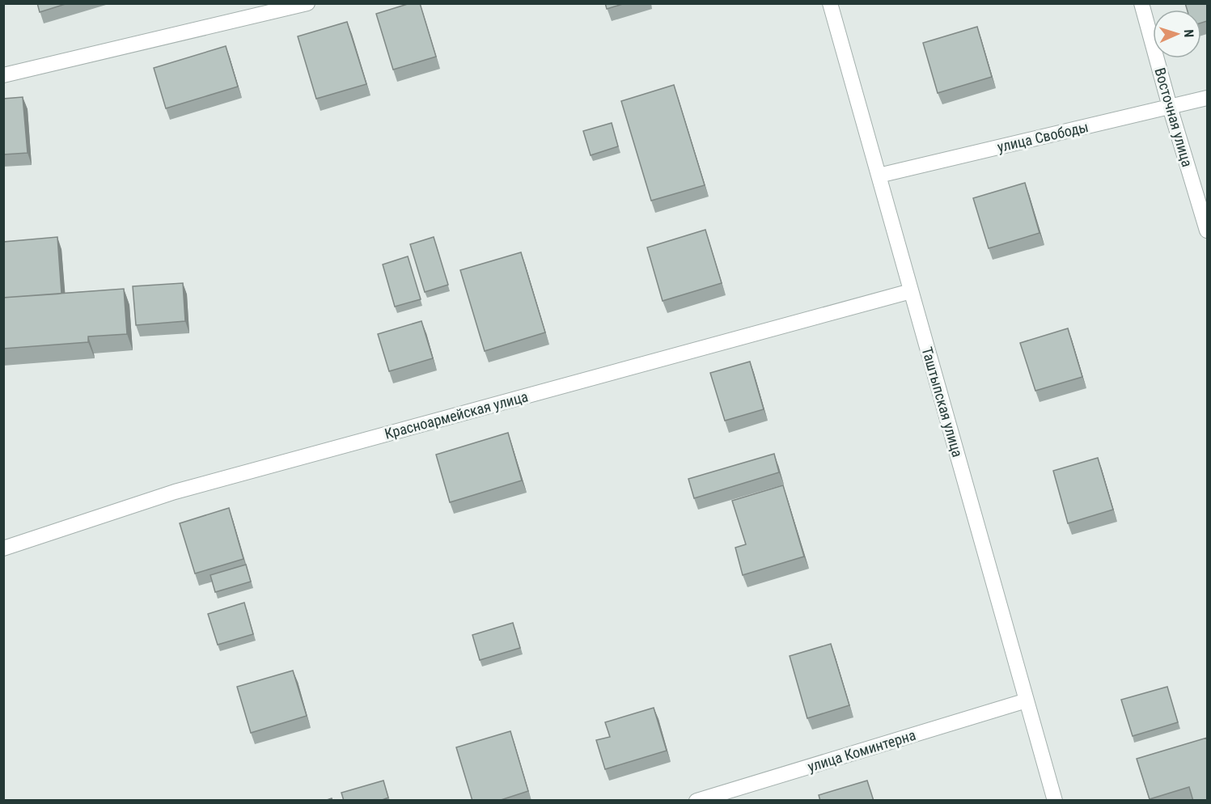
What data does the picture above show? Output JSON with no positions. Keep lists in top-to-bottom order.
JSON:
{
  "streets": {
    "street": [
      "Восточная улица",
      "улица Свободы",
      "Таштыпская улица",
      "Красноармейская улица",
      "улица Коминтерна"
    ]
  },
  "crossings": [
    ["Восточная улица", "улица Свободы"],
    ["улица Свободы", "Таштыпская улица"],
    ["Таштыпская улица", "Красноармейская улица"],
    ["Таштыпская улица", "улица Коминтерна"]
  ],
  "north": "right"
}
